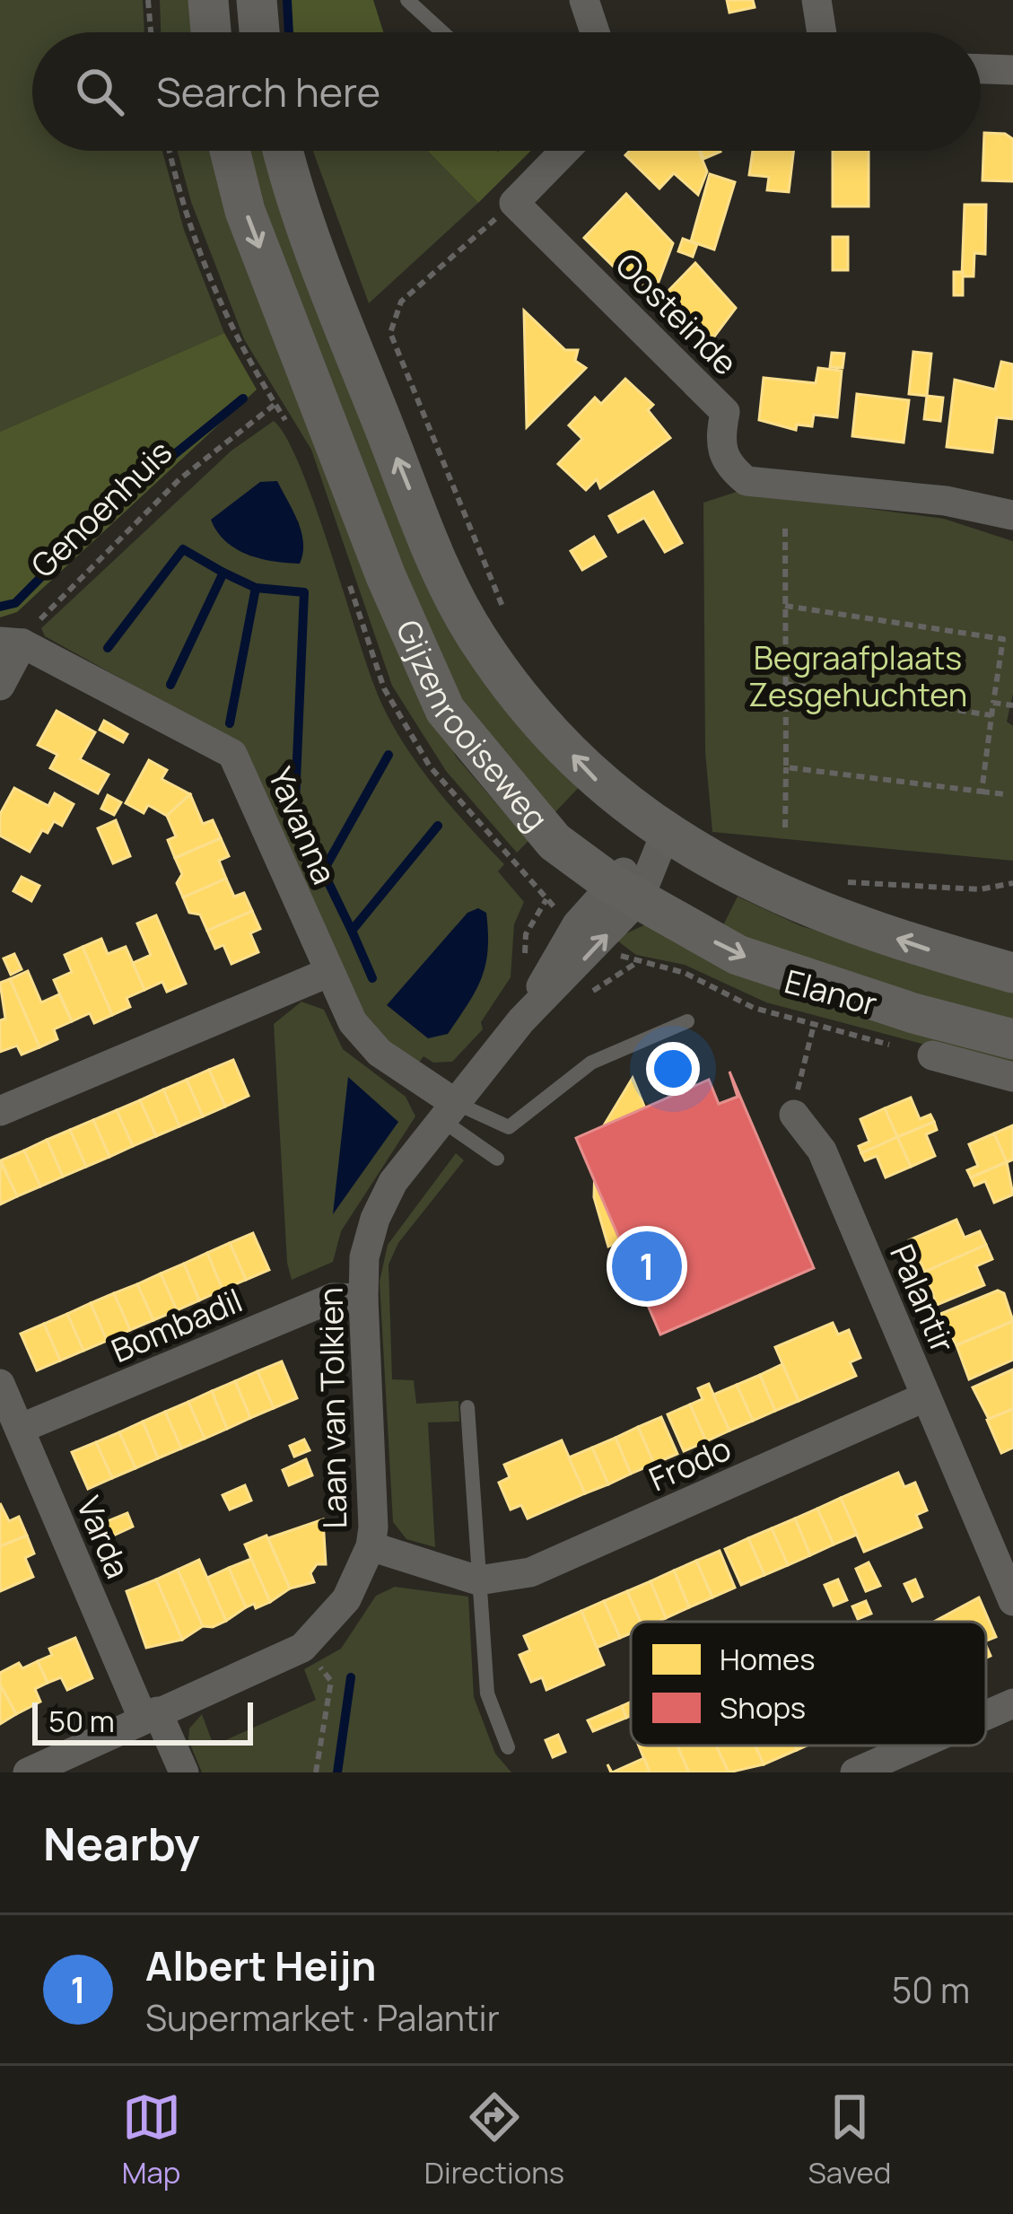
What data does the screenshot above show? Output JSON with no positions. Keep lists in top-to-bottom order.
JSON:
{
  "streets": {
    "main road": ["Gijzenrooiseweg"],
    "street": [
      "Oosteinde",
      "Yavanna",
      "Palantir",
      "Bombadil",
      "Laan van Tolkien",
      "Frodo",
      "Varda"
    ],
    "path": ["Genoenhuis", "Elanor"]
  },
  "crossings": [
    ["Genoenhuis", "Yavanna"],
    ["Gijzenrooiseweg", "Laan van Tolkien"],
    ["Yavanna", "Laan van Tolkien"],
    ["Palantir", "Frodo"],
    ["Bombadil", "Laan van Tolkien"],
    ["Bombadil", "Varda"],
    ["Laan van Tolkien", "Frodo"],
    ["Laan van Tolkien", "Varda"]
  ],
  "parks": ["Begraafplaats Zesgehuchten"],
  "legend": ["Homes", "Shops"],
  "scale_bar": "50 m",
  "page": {
    "search": "Search here",
    "pins": "1",
    "scale": "50 m",
    "heading": "Nearby",
    "list": [
      {
        "mark": "1",
        "name": "Albert Heijn",
        "note": "Supermarket · Palantir",
        "value": "50 m"
      }
    ],
    "nav": ["Map", "Directions", "Saved"]
  }
}
